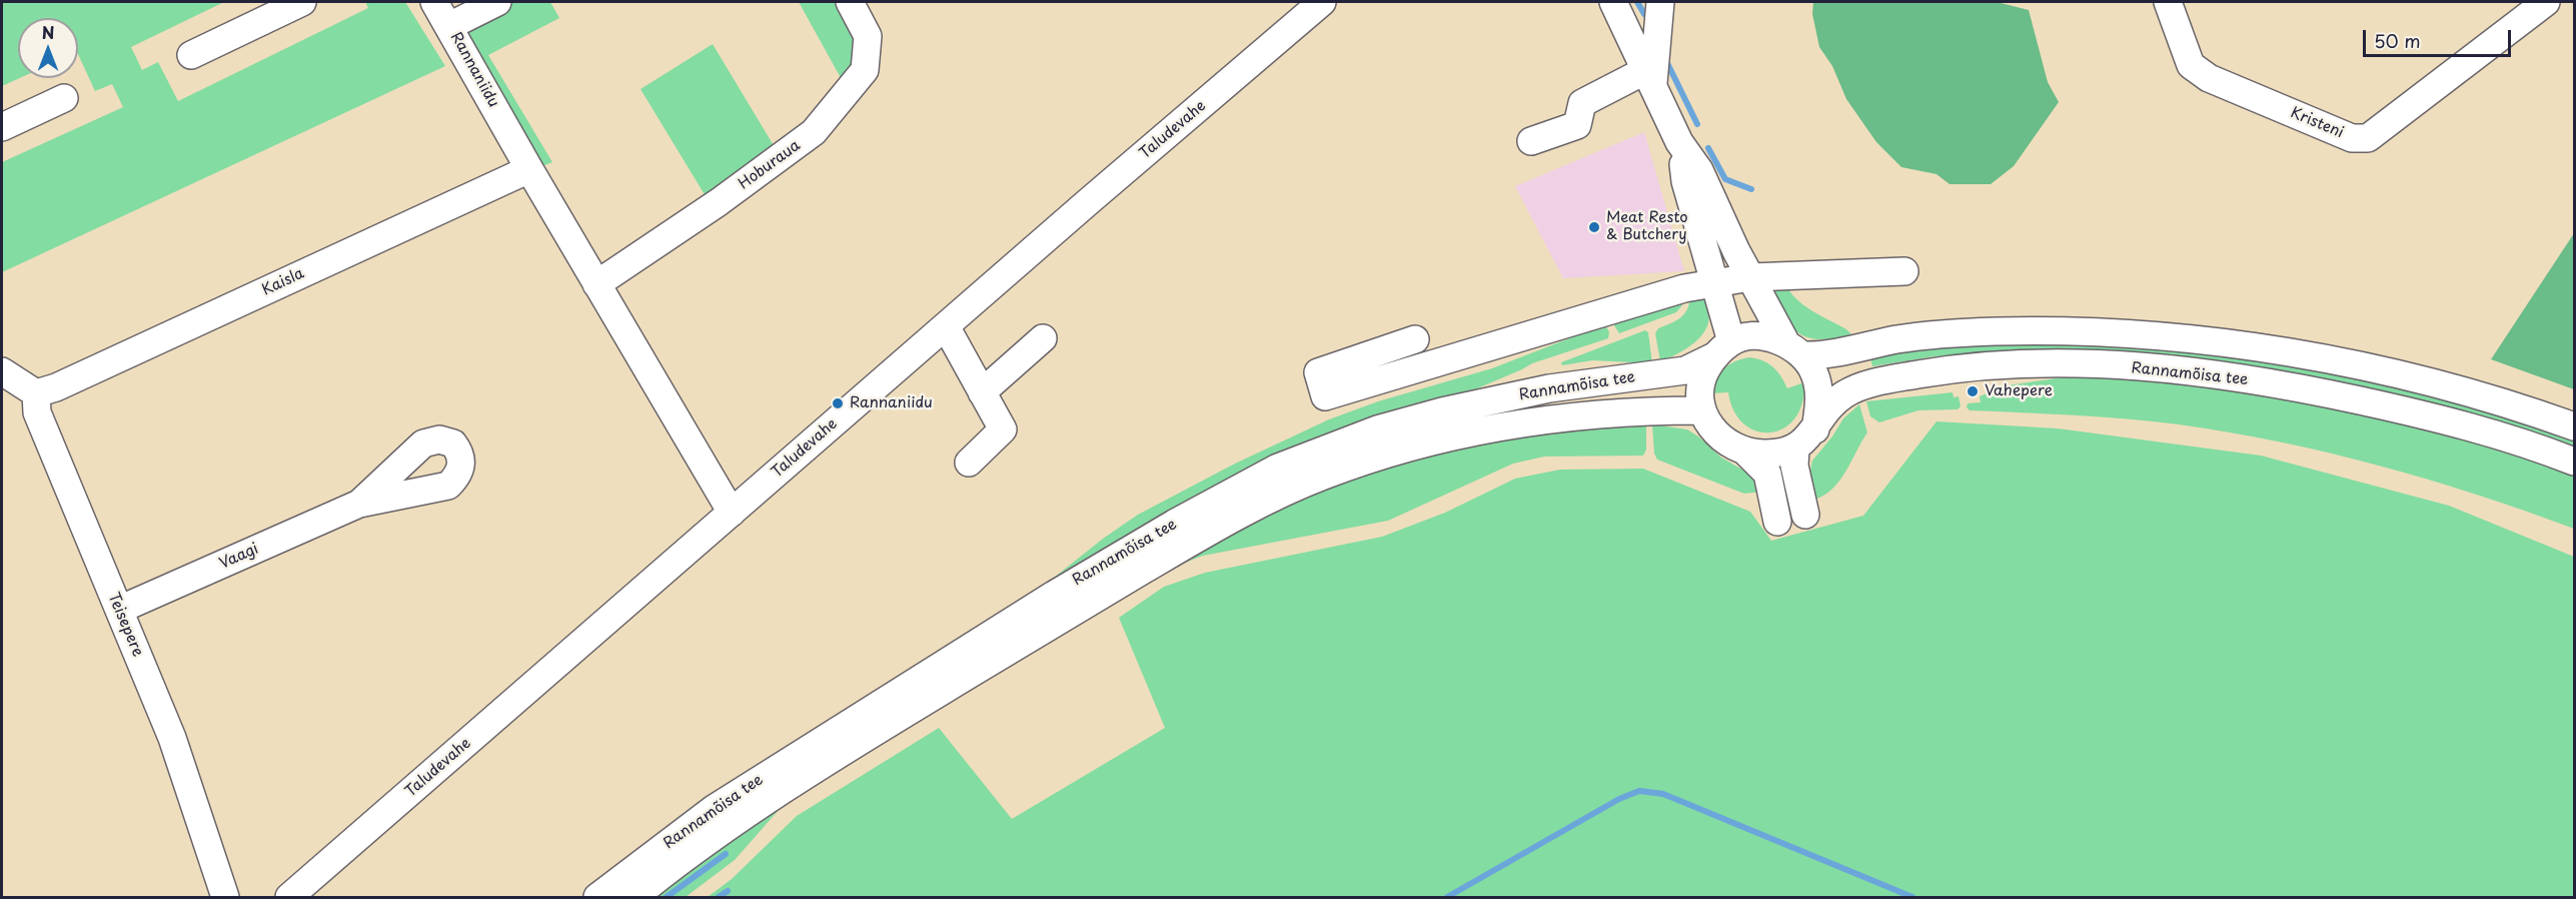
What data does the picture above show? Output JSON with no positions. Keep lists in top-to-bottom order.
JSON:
{
  "streets": {
    "street": [
      "Rannaniidu",
      "Kristeni",
      "Taludevahe",
      "Hoburaua",
      "Kaisla",
      "Rannamõisa tee",
      "Vaagi",
      "Teisepere"
    ]
  },
  "crossings": [
    ["Rannaniidu", "Taludevahe"],
    ["Rannaniidu", "Hoburaua"],
    ["Rannaniidu", "Kaisla"],
    ["Kaisla", "Teisepere"],
    ["Vaagi", "Teisepere"]
  ],
  "places": ["Meat Resto & Butchery", "Vahepere", "Rannaniidu"],
  "scale_bar": "50 m",
  "north": "top"
}
